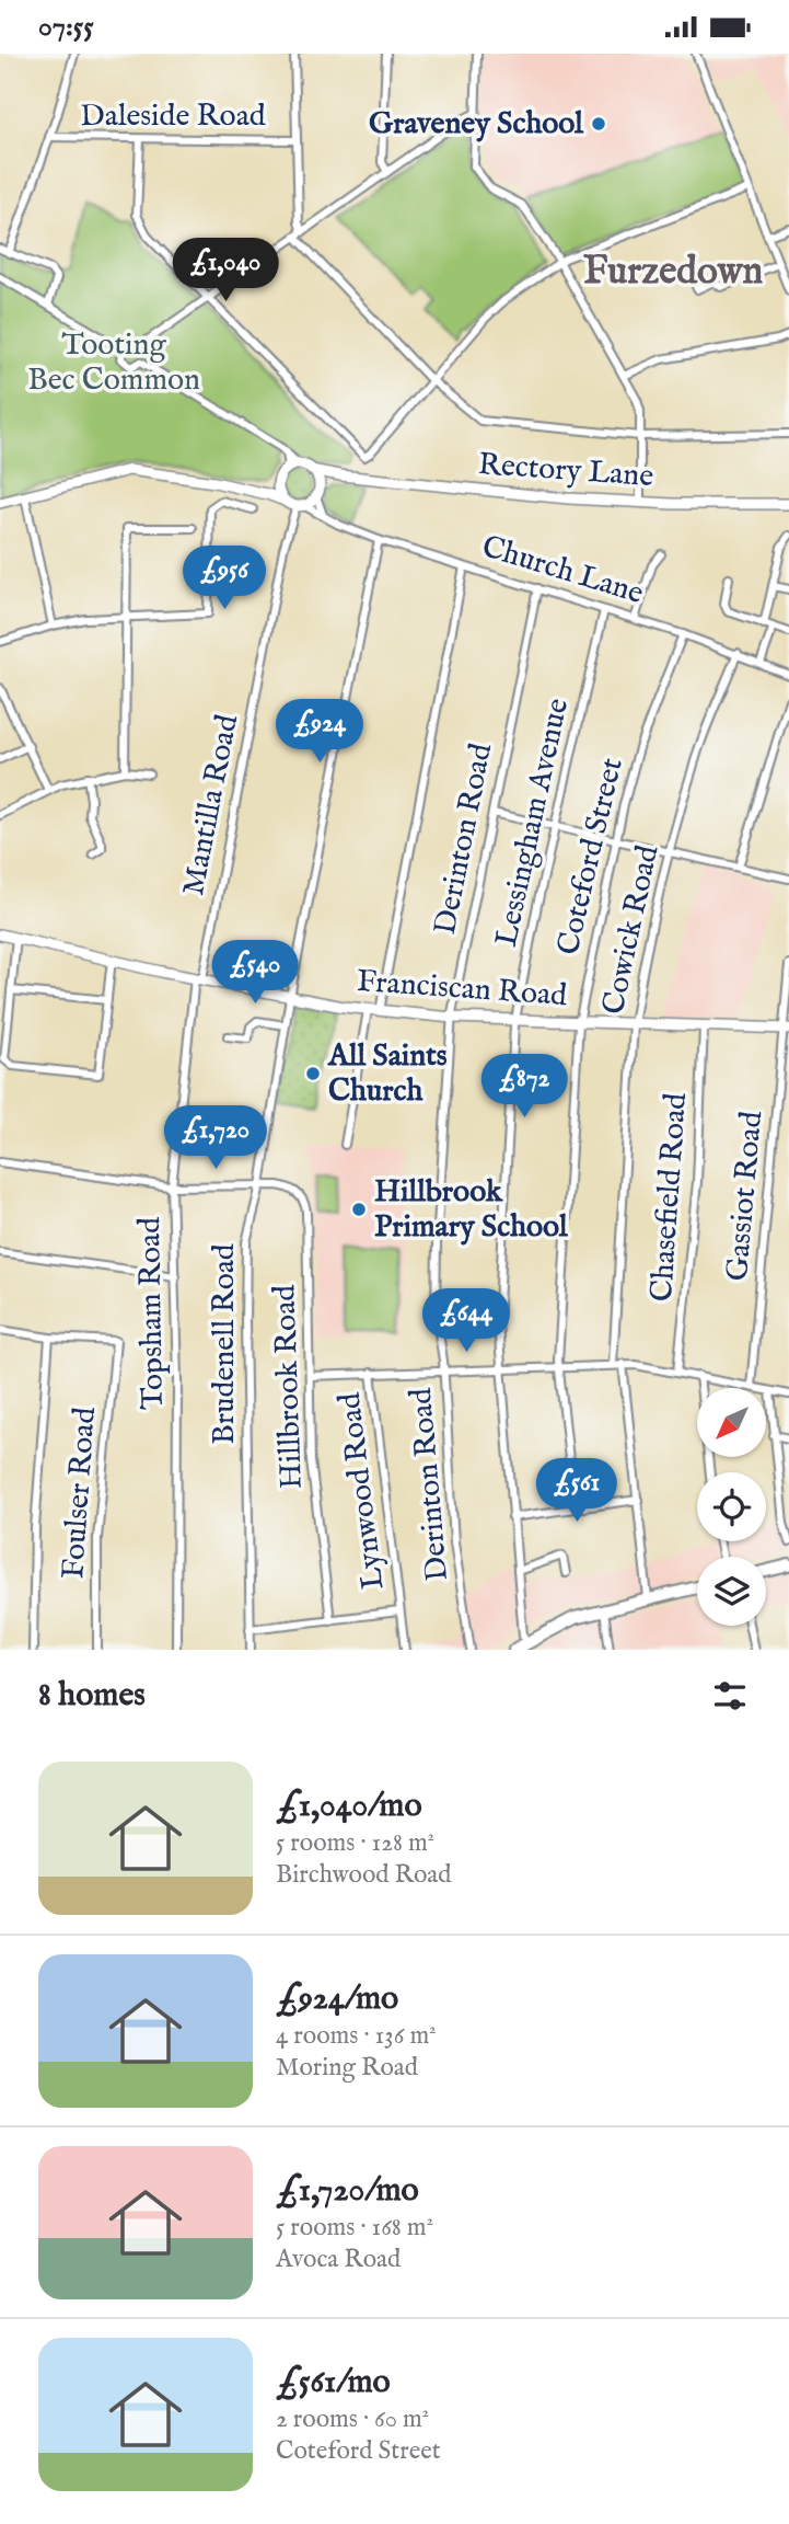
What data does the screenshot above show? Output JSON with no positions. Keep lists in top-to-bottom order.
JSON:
{
  "streets": {
    "main road": ["Rectory Lane", "Franciscan Road"],
    "street": [
      "Daleside Road",
      "Church Lane",
      "Mantilla Road",
      "Lessingham Avenue",
      "Derinton Road",
      "Coteford Street",
      "Cowick Road",
      "Gassiot Road",
      "Chasefield Road",
      "Topsham Road",
      "Brudenell Road",
      "Hillbrook Road",
      "Lynwood Road",
      "Foulser Road"
    ]
  },
  "crossings": [
    ["Rectory Lane", "Church Lane"],
    ["Rectory Lane", "Mantilla Road"],
    ["Church Lane", "Mantilla Road"],
    ["Church Lane", "Lessingham Avenue"],
    ["Church Lane", "Derinton Road"],
    ["Church Lane", "Coteford Street"],
    ["Church Lane", "Cowick Road"],
    ["Church Lane", "Brudenell Road"],
    ["Mantilla Road", "Franciscan Road"],
    ["Mantilla Road", "Topsham Road"],
    ["Lessingham Avenue", "Franciscan Road"],
    ["Derinton Road", "Franciscan Road"],
    ["Coteford Street", "Franciscan Road"],
    ["Cowick Road", "Franciscan Road"],
    ["Franciscan Road", "Gassiot Road"],
    ["Franciscan Road", "Chasefield Road"],
    ["Franciscan Road", "Topsham Road"],
    ["Franciscan Road", "Brudenell Road"],
    ["Topsham Road", "Hillbrook Road"],
    ["Brudenell Road", "Hillbrook Road"]
  ],
  "districts": ["Furzedown"],
  "parks": ["Tooting Bec Common"],
  "places": ["Graveney School", "All Saints Church", "Hillbrook Primary School"],
  "north": "bottom left",
  "page": {
    "status": "07:55",
    "price": [
      "£1,040",
      "£956",
      "£924",
      "£540",
      "£872",
      "£1,720",
      "£644",
      "£561"
    ],
    "heading": "8 homes",
    "list": [
      {
        "name": "£1,040/mo",
        "note": "5 rooms · 128 m² · Birchwood Road"
      },
      {
        "name": "£924/mo",
        "note": "4 rooms · 136 m² · Moring Road"
      },
      {
        "name": "£1,720/mo",
        "note": "5 rooms · 168 m² · Avoca Road"
      },
      {
        "name": "£561/mo",
        "note": "2 rooms · 60 m² · Coteford Street"
      }
    ]
  }
}
